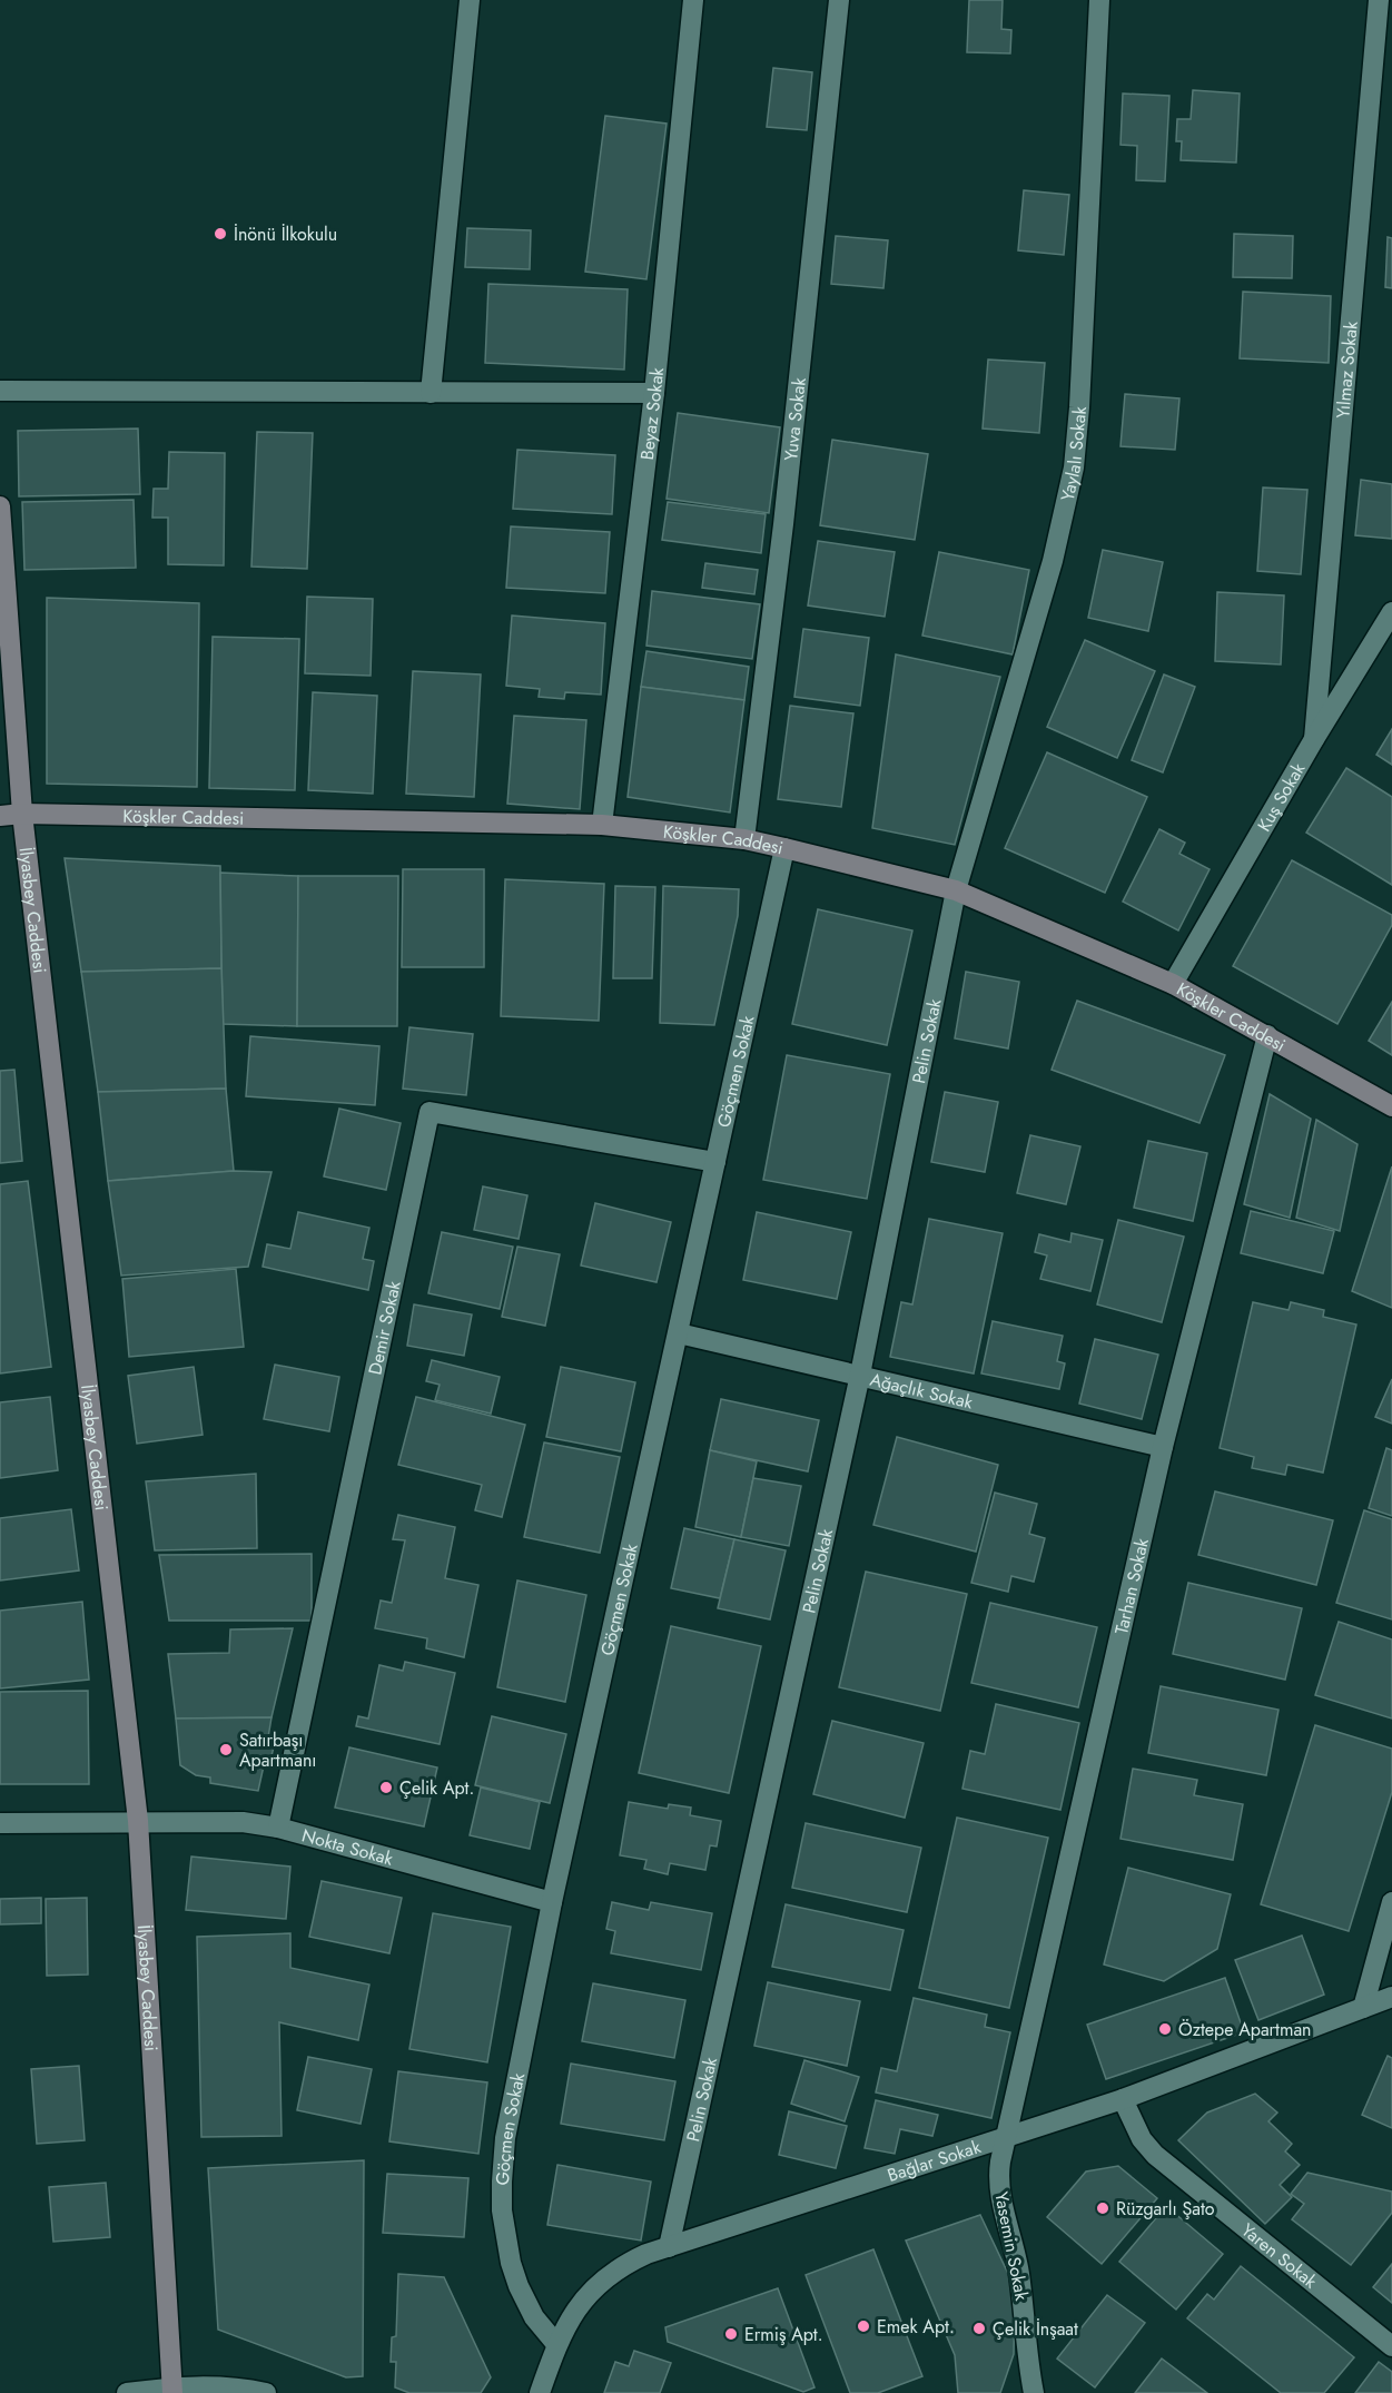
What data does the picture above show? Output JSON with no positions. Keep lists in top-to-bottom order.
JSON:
{
  "streets": {
    "main road": ["Köşkler Caddesi", "İlyasbey Caddesi"],
    "street": [
      "Yılmaz Sokak",
      "Beyaz Sokak",
      "Yuva Sokak",
      "Yaylalı Sokak",
      "Kuş Sokak",
      "Pelin Sokak",
      "Göçmen Sokak",
      "Demir Sokak",
      "Ağaçlık Sokak",
      "Tarhan Sokak",
      "Nokta Sokak",
      "Bağlar Sokak",
      "Yasemin Sokak",
      "Yaren Sokak"
    ]
  },
  "crossings": [
    ["Yılmaz Sokak", "Kuş Sokak"],
    ["Beyaz Sokak", "Köşkler Caddesi"],
    ["Yuva Sokak", "Köşkler Caddesi"],
    ["Yaylalı Sokak", "Köşkler Caddesi"],
    ["Yaylalı Sokak", "Pelin Sokak"],
    ["Kuş Sokak", "Köşkler Caddesi"],
    ["Köşkler Caddesi", "İlyasbey Caddesi"],
    ["Köşkler Caddesi", "Pelin Sokak"],
    ["Köşkler Caddesi", "Göçmen Sokak"],
    ["Köşkler Caddesi", "Tarhan Sokak"],
    ["İlyasbey Caddesi", "Nokta Sokak"],
    ["Pelin Sokak", "Ağaçlık Sokak"],
    ["Pelin Sokak", "Bağlar Sokak"],
    ["Göçmen Sokak", "Demir Sokak"],
    ["Göçmen Sokak", "Ağaçlık Sokak"],
    ["Göçmen Sokak", "Nokta Sokak"],
    ["Göçmen Sokak", "Bağlar Sokak"],
    ["Demir Sokak", "Nokta Sokak"],
    ["Ağaçlık Sokak", "Tarhan Sokak"],
    ["Tarhan Sokak", "Bağlar Sokak"],
    ["Tarhan Sokak", "Yasemin Sokak"],
    ["Bağlar Sokak", "Yasemin Sokak"],
    ["Bağlar Sokak", "Yaren Sokak"]
  ],
  "places": [
    "İnönü İlkokulu",
    "Satırbaşı Apartmanı",
    "Çelik Apt.",
    "Öztepe Apartman",
    "Rüzgarlı Şato",
    "Emek Apt.",
    "Çelik İnşaat",
    "Ermiş Apt."
  ]
}
